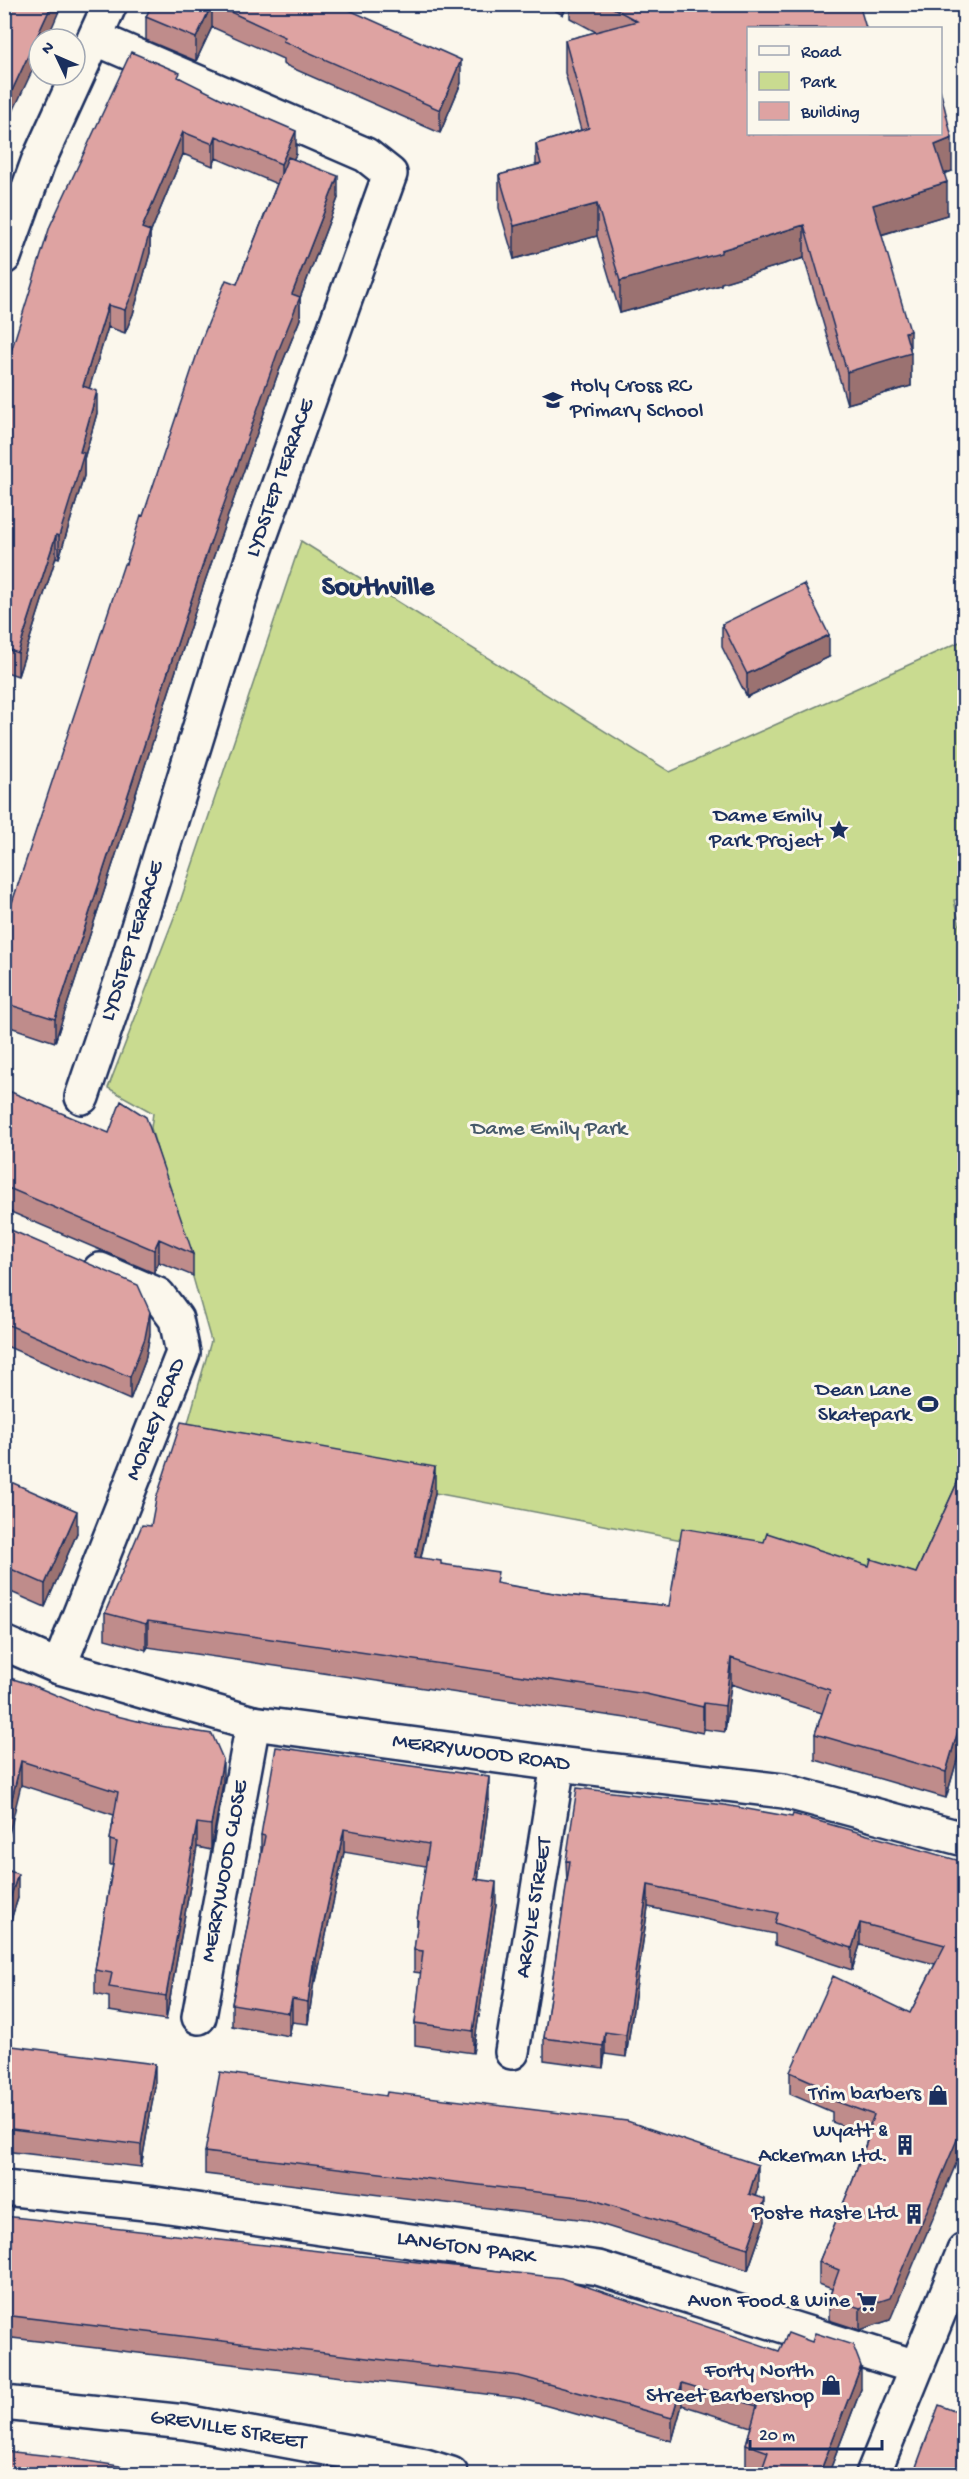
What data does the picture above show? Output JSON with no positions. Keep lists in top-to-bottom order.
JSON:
{
  "streets": {
    "street": [
      "LYDSTEP TERRACE",
      "MORLEY ROAD",
      "MERRYWOOD ROAD",
      "MERRYWOOD CLOSE",
      "ARGYLE STREET",
      "LANGTON PARK",
      "GREVILLE STREET"
    ]
  },
  "crossings": [
    ["MORLEY ROAD", "MERRYWOOD ROAD"],
    ["MERRYWOOD ROAD", "MERRYWOOD CLOSE"],
    ["MERRYWOOD ROAD", "ARGYLE STREET"]
  ],
  "districts": ["Southville"],
  "parks": ["Dame Emily Park"],
  "places": {
    "school or university": ["Holy Cross RC Primary School"],
    "place": ["Dame Emily Park Project"],
    "sports": ["Dean Lane Skatepark"],
    "shop": ["Trim barbers", "Forty North Street Barbershop"],
    "building": ["Wyatt & Ackerman Ltd.", "Poste Haste Ltd"],
    "supermarket": ["Avon Food & Wine"]
  },
  "legend": ["Road", "Park", "Building"],
  "scale_bar": "20 m",
  "north": "top left"
}
